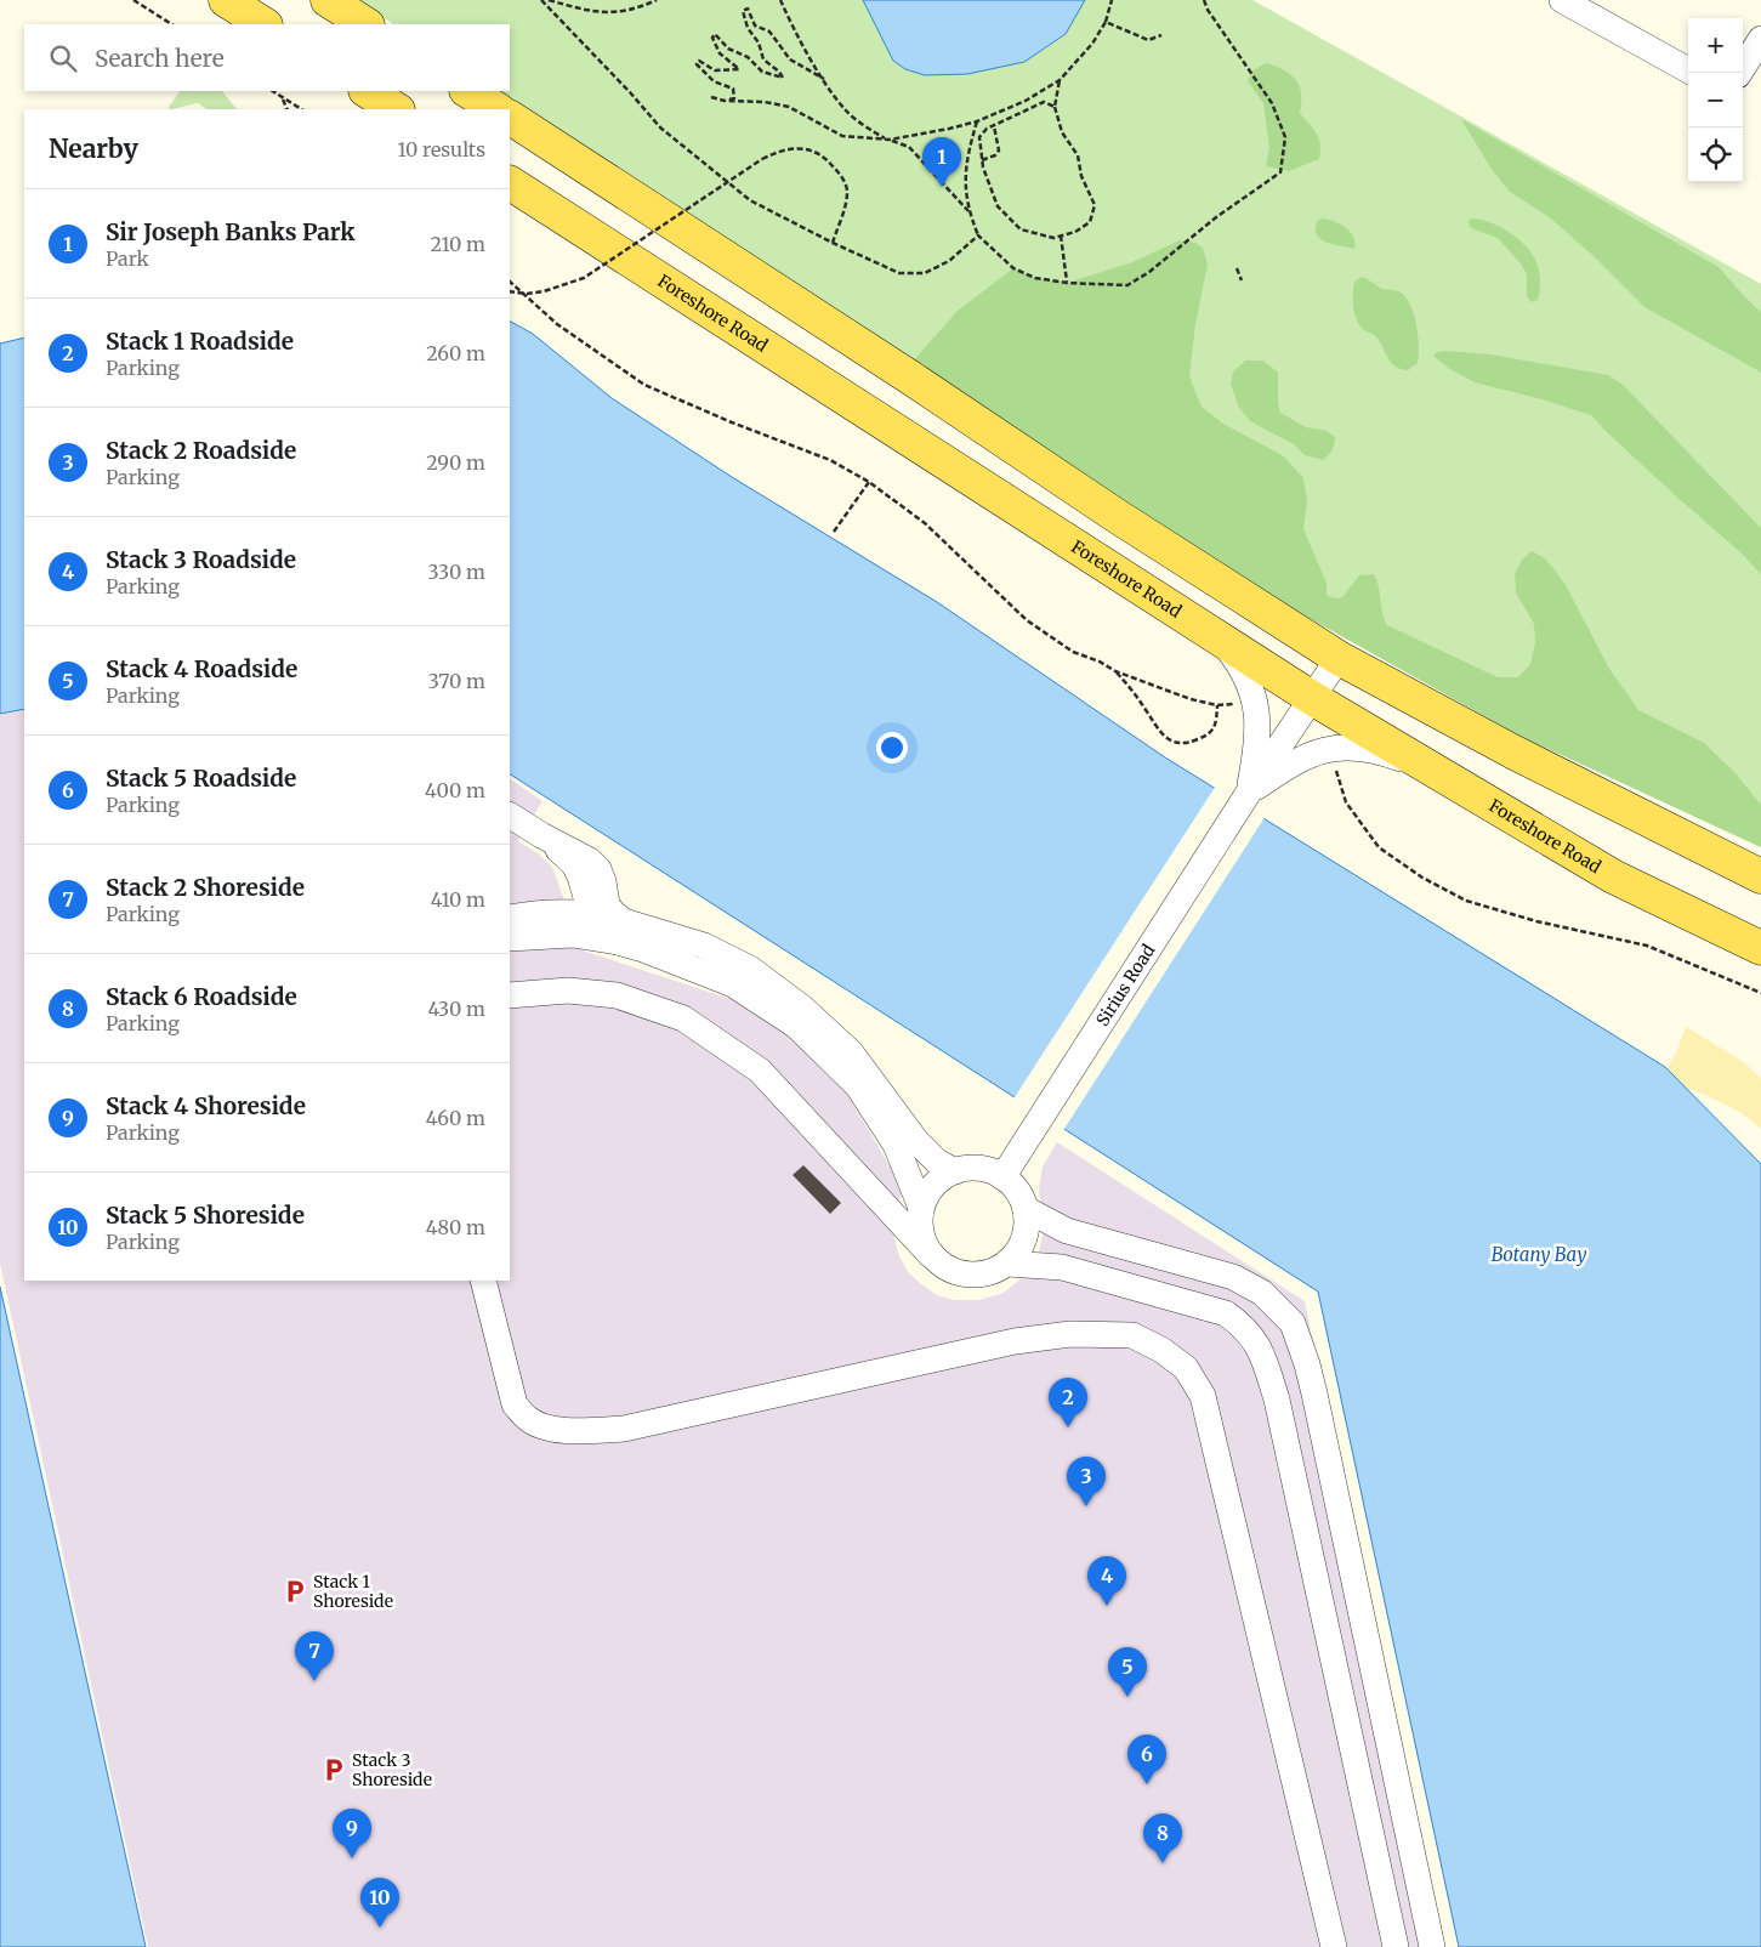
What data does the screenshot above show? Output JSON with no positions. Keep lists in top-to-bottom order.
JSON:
{
  "streets": {
    "main road": ["Foreshore Road"],
    "street": ["Sirius Road"]
  },
  "crossings": [
    ["Foreshore Road", "Sirius Road"]
  ],
  "water": ["Botany Bay"],
  "places": {
    "parking": ["Stack 1 Shoreside", "Stack 3 Shoreside"]
  },
  "page": {
    "map_buttons": ["+", "−"],
    "search": "Search here",
    "heading": ["Nearby", "10 results"],
    "pins": [
      "1",
      "2",
      "3",
      "4",
      "7",
      "5",
      "6",
      "9",
      "8",
      "10"
    ],
    "list": [
      {
        "mark": "1",
        "name": "Sir Joseph Banks Park",
        "note": "Park",
        "value": "210 m"
      },
      {
        "mark": "2",
        "name": "Stack 1 Roadside",
        "note": "Parking",
        "value": "260 m"
      },
      {
        "mark": "3",
        "name": "Stack 2 Roadside",
        "note": "Parking",
        "value": "290 m"
      },
      {
        "mark": "4",
        "name": "Stack 3 Roadside",
        "note": "Parking",
        "value": "330 m"
      },
      {
        "mark": "5",
        "name": "Stack 4 Roadside",
        "note": "Parking",
        "value": "370 m"
      },
      {
        "mark": "6",
        "name": "Stack 5 Roadside",
        "note": "Parking",
        "value": "400 m"
      },
      {
        "mark": "7",
        "name": "Stack 2 Shoreside",
        "note": "Parking",
        "value": "410 m"
      },
      {
        "mark": "8",
        "name": "Stack 6 Roadside",
        "note": "Parking",
        "value": "430 m"
      },
      {
        "mark": "9",
        "name": "Stack 4 Shoreside",
        "note": "Parking",
        "value": "460 m"
      },
      {
        "mark": "10",
        "name": "Stack 5 Shoreside",
        "note": "Parking",
        "value": "480 m"
      }
    ]
  }
}
